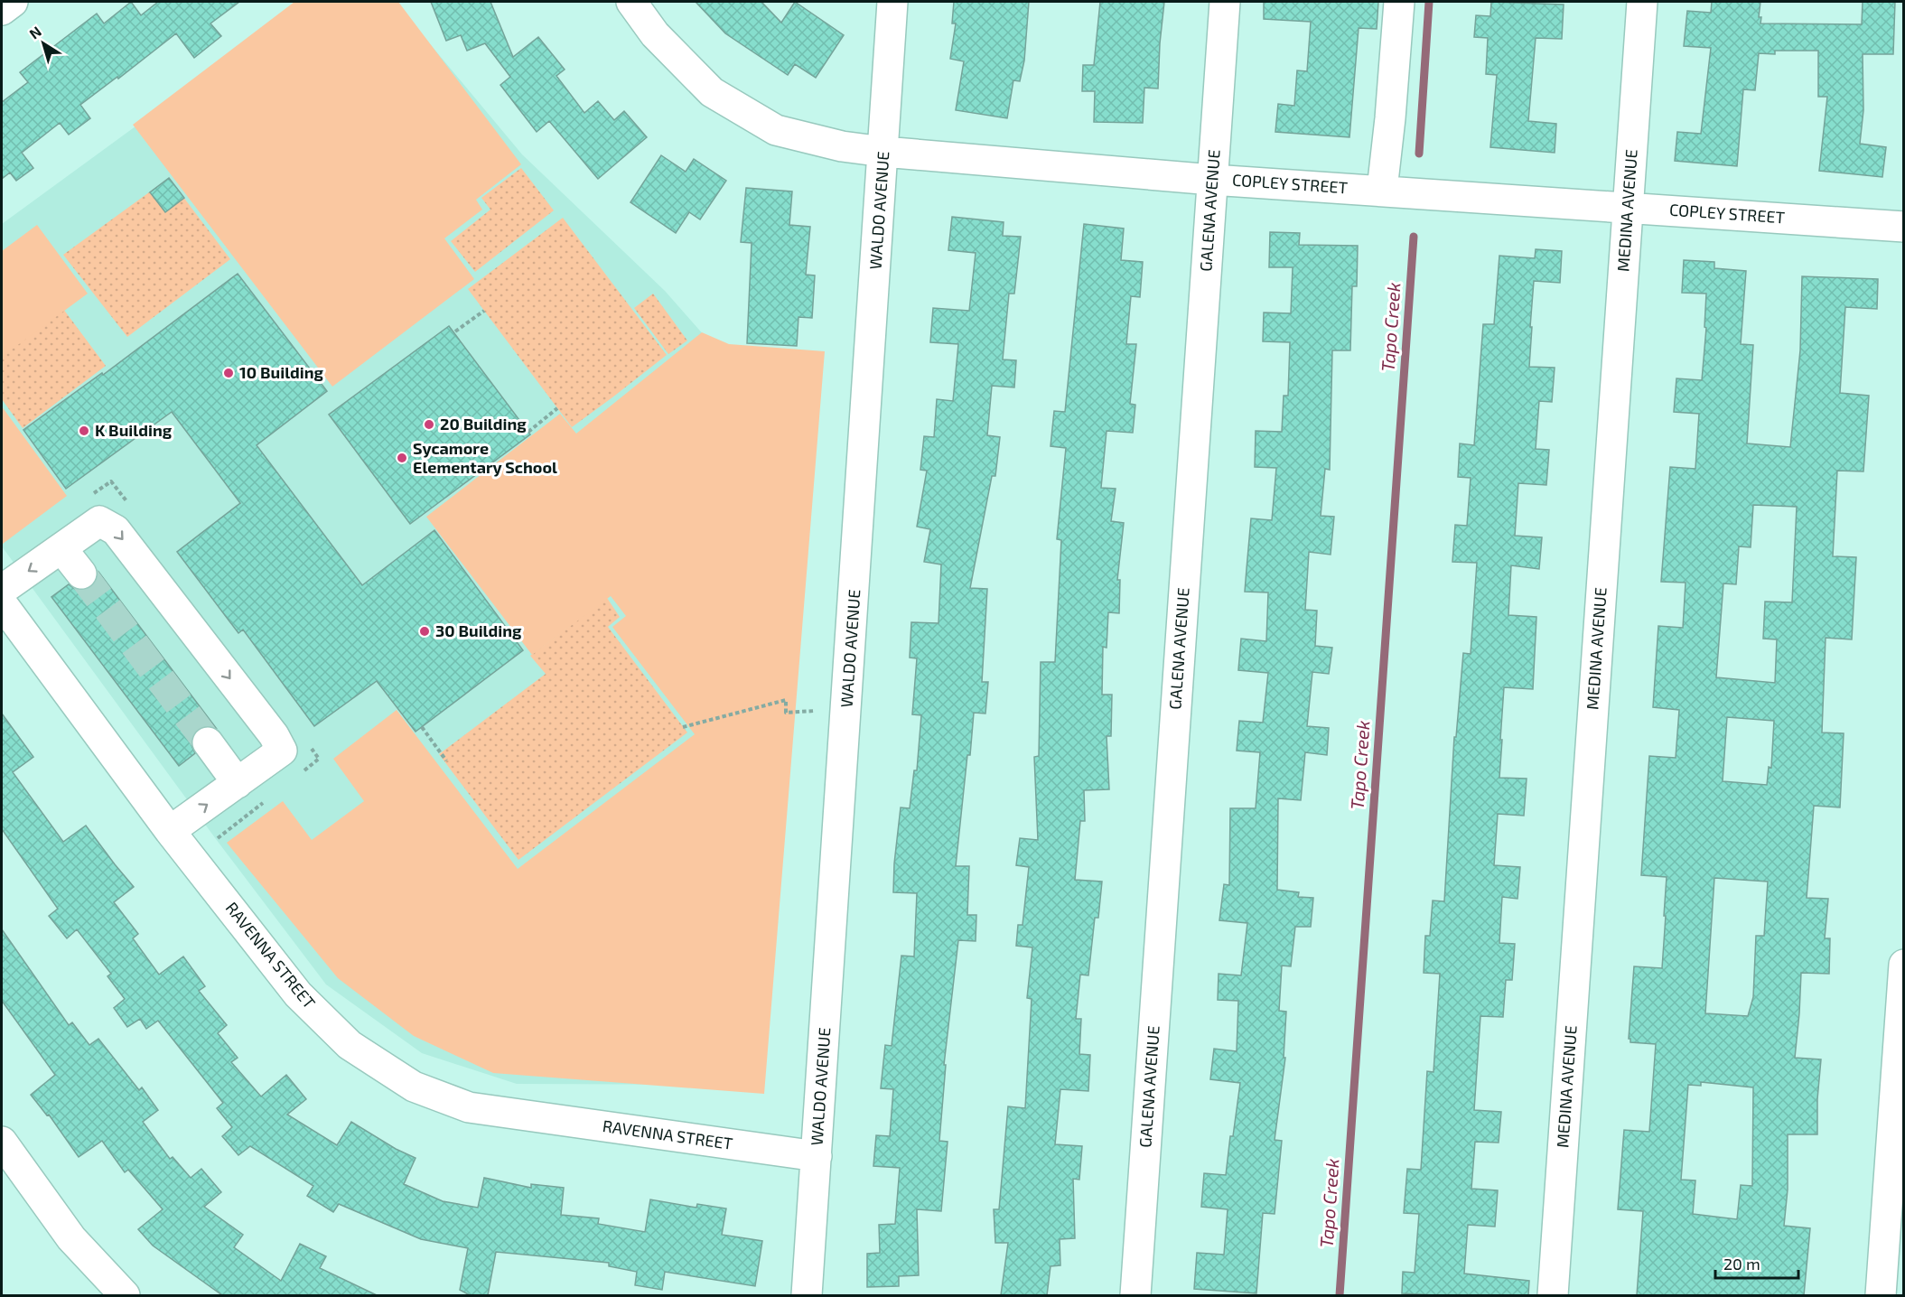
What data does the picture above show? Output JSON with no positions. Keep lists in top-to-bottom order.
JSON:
{
  "streets": {
    "street": [
      "COPLEY STREET",
      "WALDO AVENUE",
      "GALENA AVENUE",
      "MEDINA AVENUE",
      "RAVENNA STREET"
    ]
  },
  "crossings": [
    ["COPLEY STREET", "WALDO AVENUE"],
    ["COPLEY STREET", "GALENA AVENUE"],
    ["COPLEY STREET", "MEDINA AVENUE"],
    ["WALDO AVENUE", "RAVENNA STREET"]
  ],
  "water": ["Tapo Creek"],
  "places": [
    "10 Building",
    "20 Building",
    "K Building",
    "Sycamore Elementary School",
    "30 Building"
  ],
  "scale_bar": "20 m",
  "north": "top left"
}
